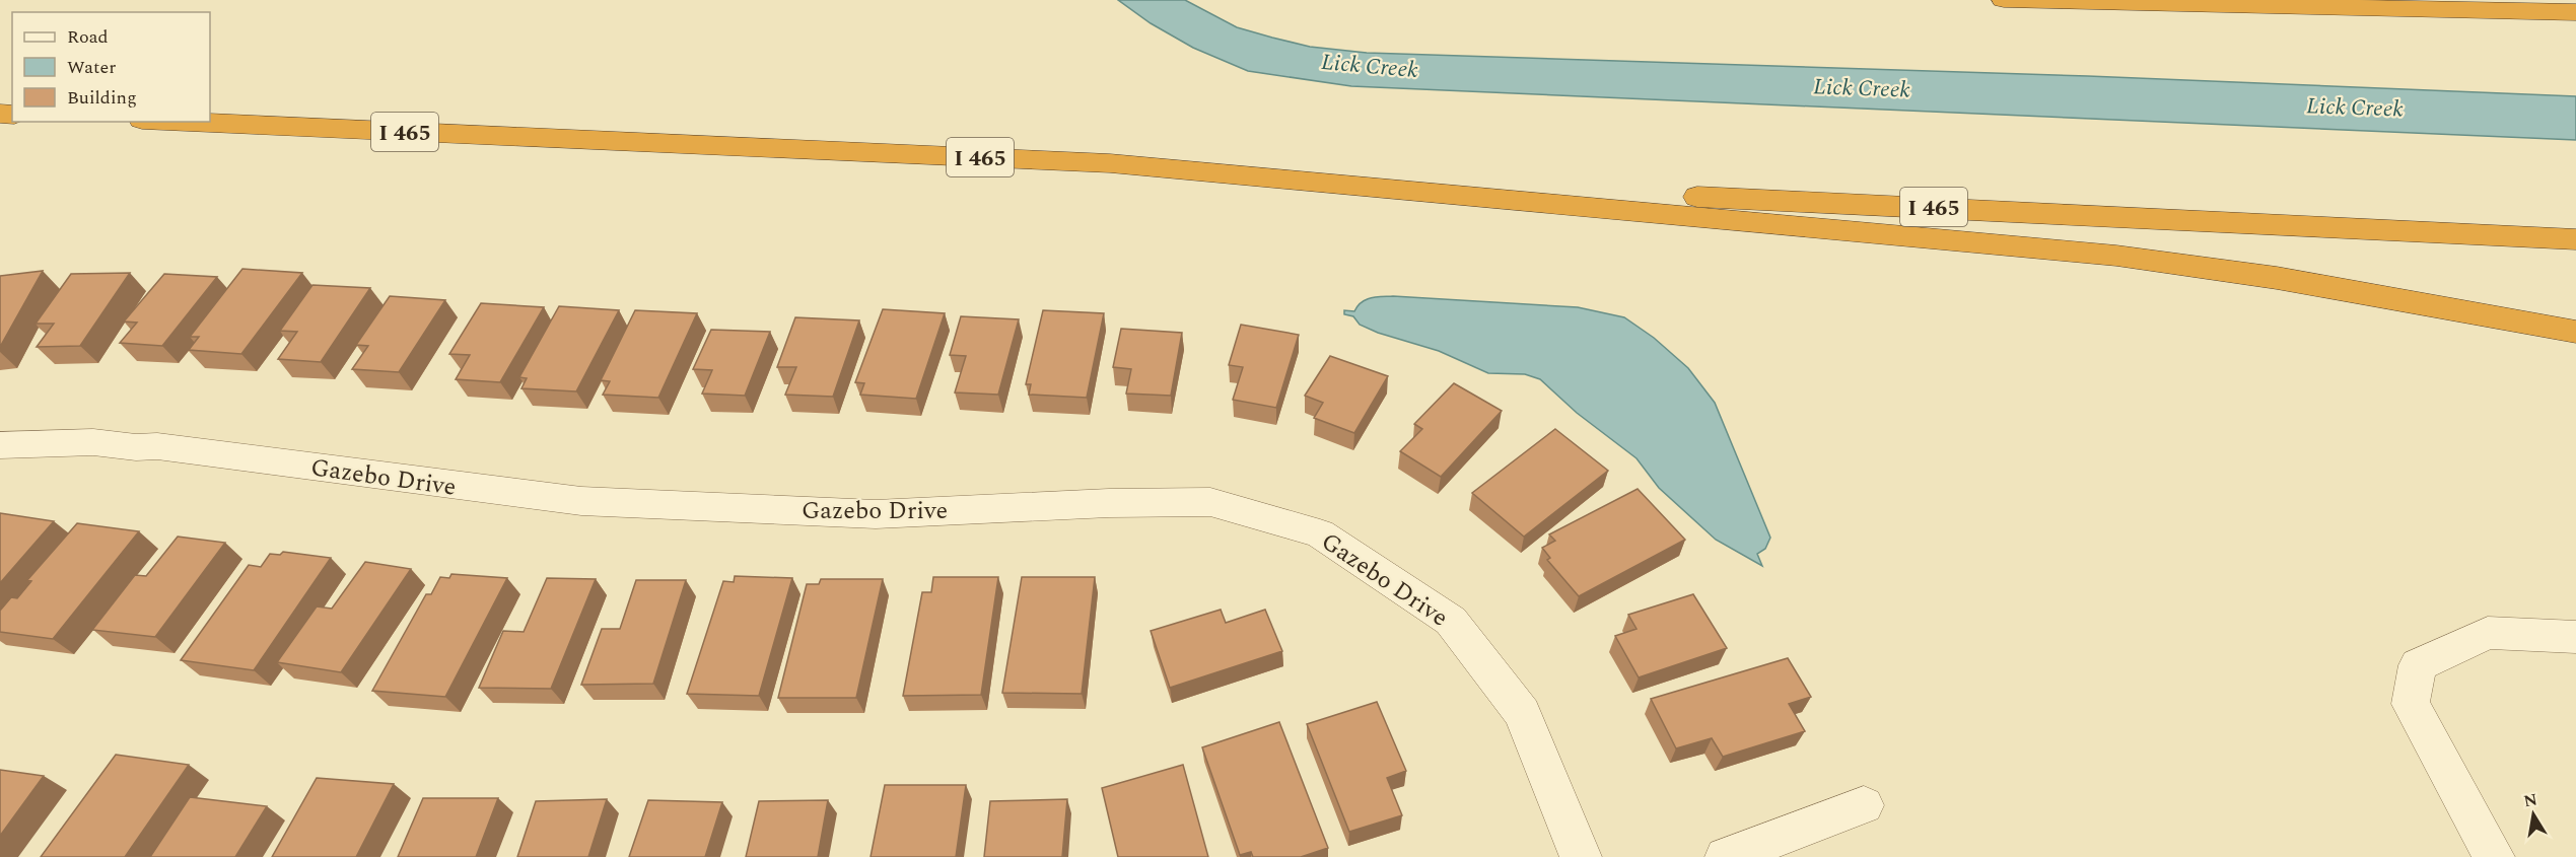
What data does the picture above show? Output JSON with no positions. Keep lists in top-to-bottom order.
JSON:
{
  "streets": {
    "highway": ["I 465"],
    "street": ["Gazebo Drive"]
  },
  "water": ["Lick Creek"],
  "legend": ["Road", "Water", "Building"],
  "north": "top"
}
